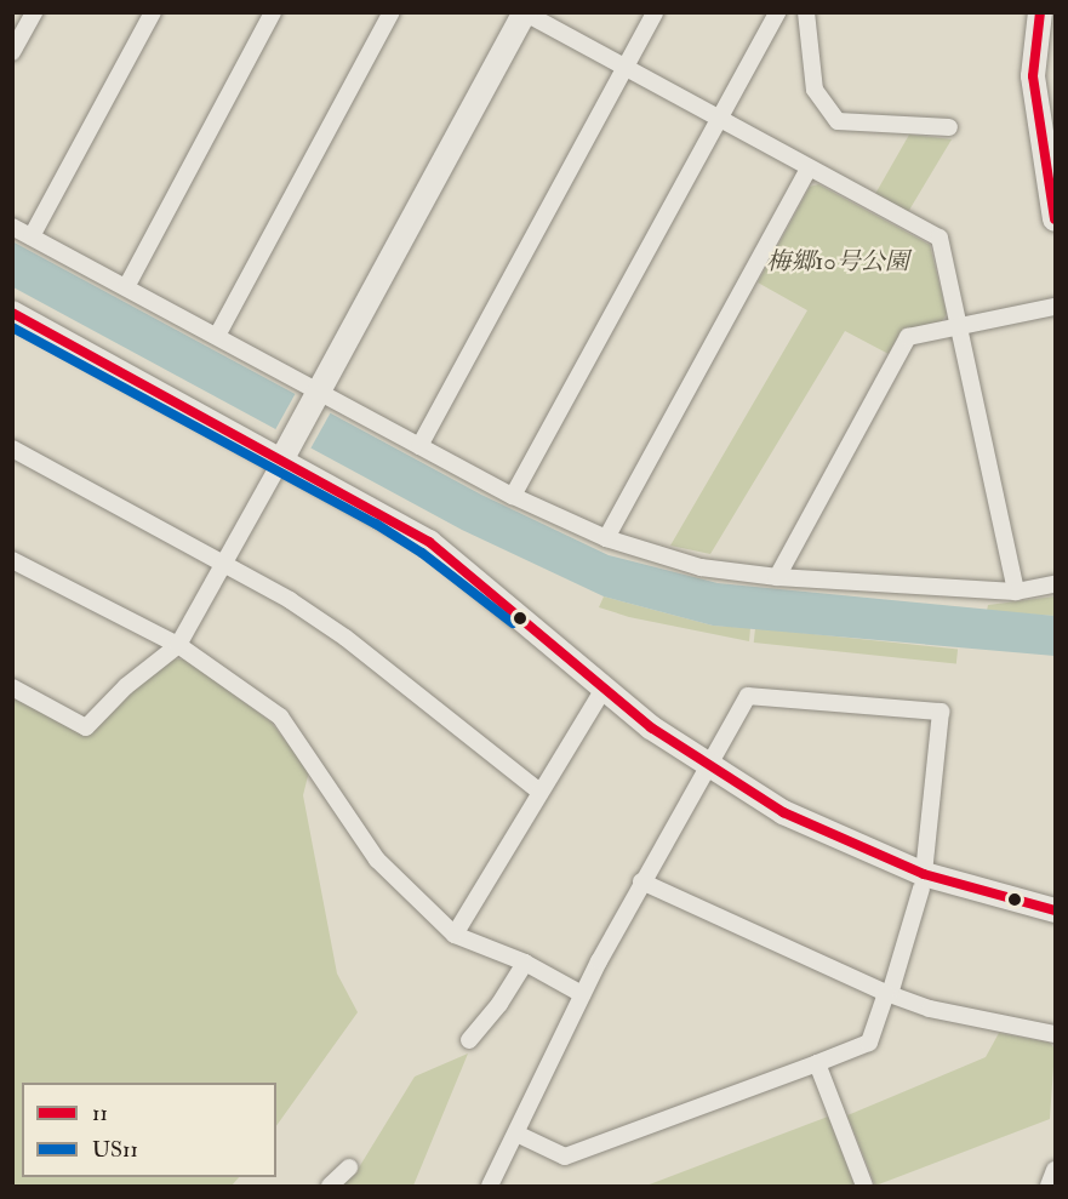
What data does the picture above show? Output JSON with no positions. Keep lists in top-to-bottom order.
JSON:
{
  "parks": ["梅郷10号公園"],
  "lines": ["transit line 11", "transit line US11"],
  "legend": ["11", "US11"]
}
